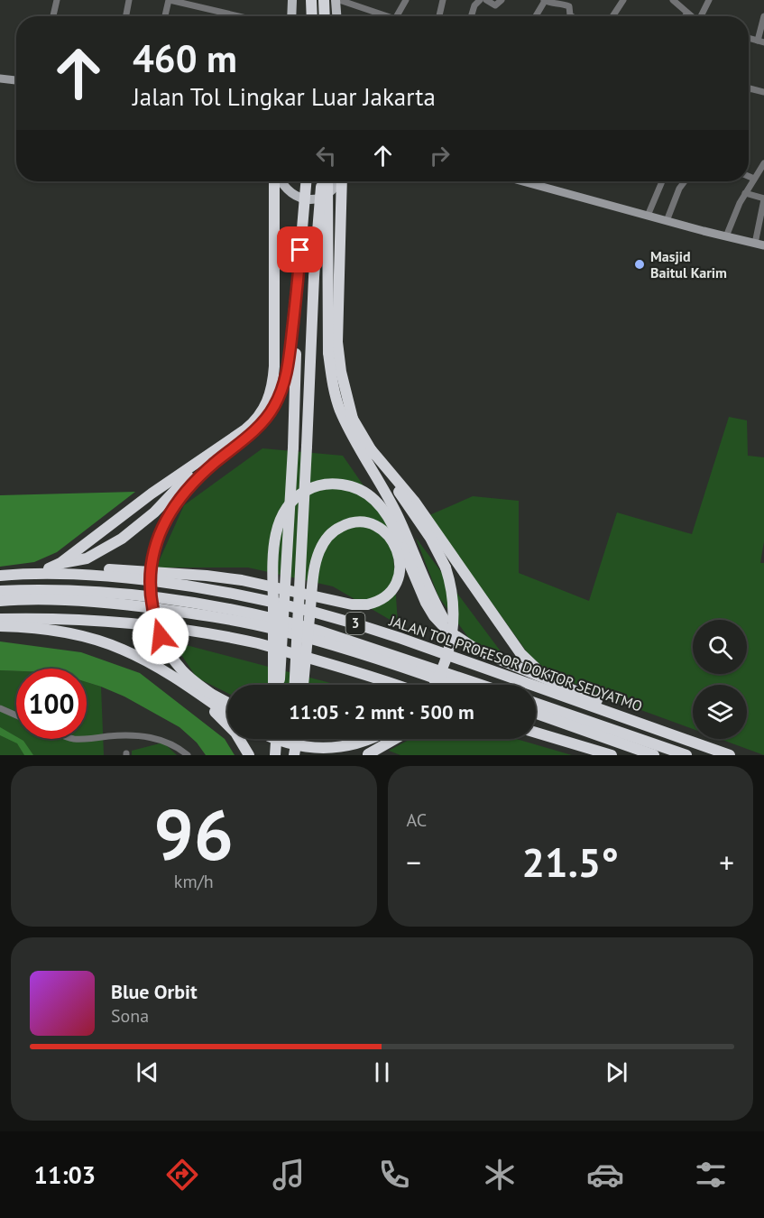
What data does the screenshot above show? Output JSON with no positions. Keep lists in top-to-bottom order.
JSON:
{
  "streets": {
    "highway": ["3", "JALAN TOL PROFESOR DOKTOR SEDYATMO"]
  },
  "places": ["Masjid Baitul Karim"],
  "page": {
    "turn": ["460 m", "Jalan Tol Lingkar Luar Jakarta"],
    "limit": "100",
    "trip": "11:05 · 2 mnt · 500 m",
    "tile": [
      ["96", "km/h"],
      "AC"
    ],
    "heat": ["−", "21.5°", "+"],
    "song": ["Blue Orbit", "Sona"],
    "tabs": "11:03"
  }
}
